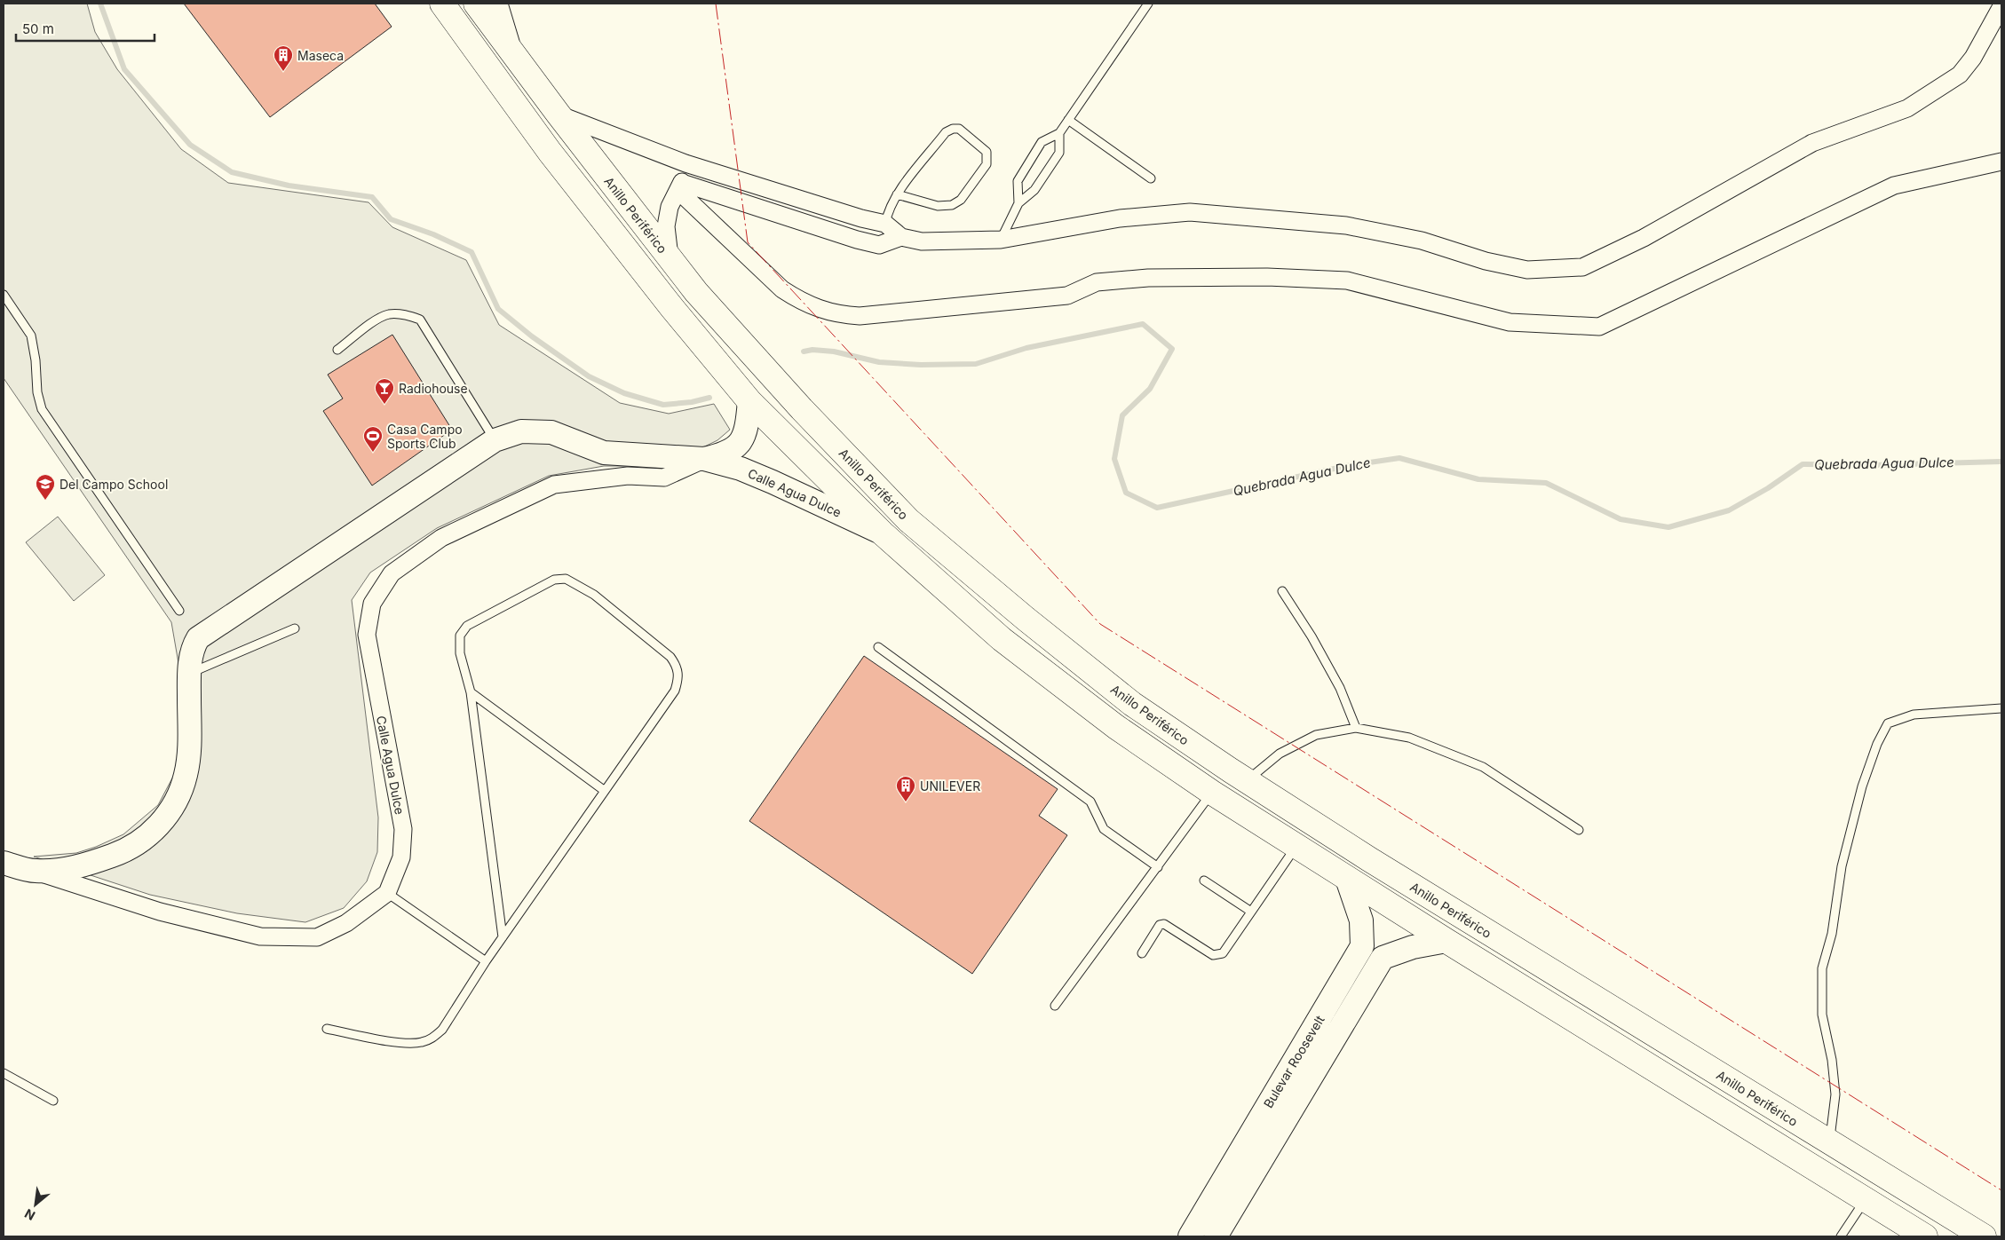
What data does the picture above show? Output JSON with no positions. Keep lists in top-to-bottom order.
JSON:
{
  "streets": {
    "highway": ["Anillo Periférico"],
    "street": ["Calle Agua Dulce", "Bulevar Roosevelt"]
  },
  "water": ["Quebrada Agua Dulce"],
  "places": {
    "building": ["Maseca", "UNILEVER"],
    "bar": ["Radiohouse"],
    "sports": ["Casa Campo Sports Club"],
    "school or university": ["Del Campo School"]
  },
  "scale_bar": "50 m",
  "north": "bottom left"
}
